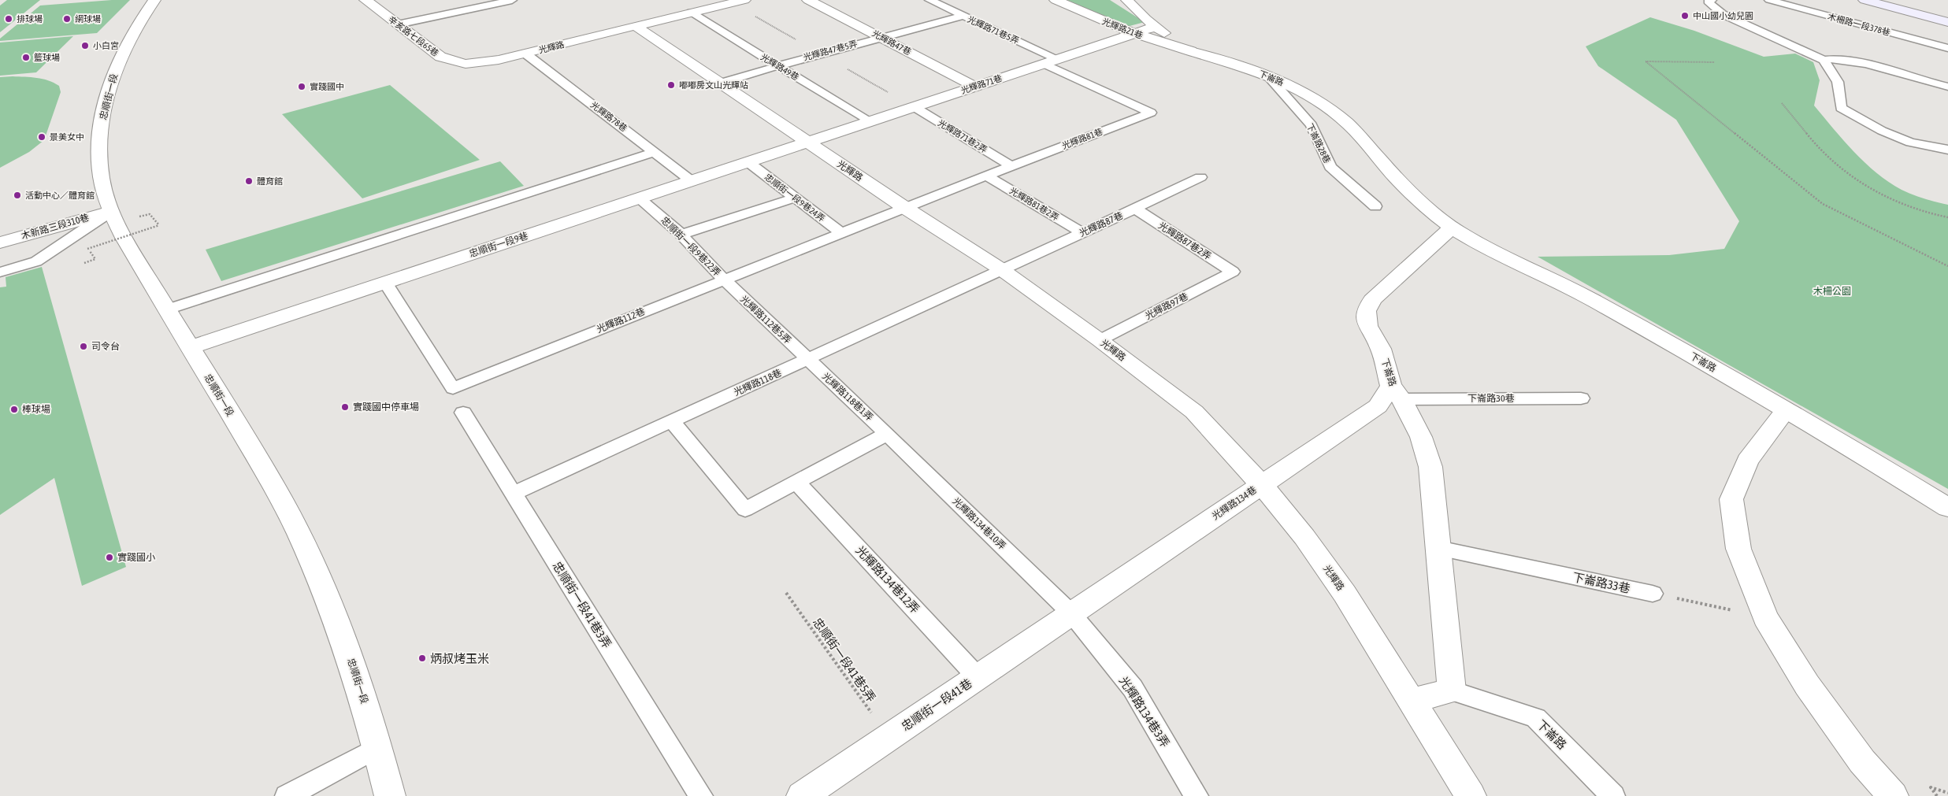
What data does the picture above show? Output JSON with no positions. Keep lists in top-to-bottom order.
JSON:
{
  "streets": {
    "street": [
      "光輝路21巷",
      "辛亥路七段65巷",
      "光輝路47巷",
      "光輝路",
      "下崙路",
      "光輝路71巷",
      "忠順街一段",
      "木新路三段310巷",
      "忠順街一段9巷",
      "光輝路134巷",
      "忠順街一段41巷"
    ],
    "lane": [
      "木柵路一段378巷",
      "光輝路71巷5弄",
      "光輝路47巷5弄",
      "光輝路49巷",
      "光輝路78巷",
      "光輝路71巷2弄",
      "光輝路81巷",
      "下崙路28巷",
      "忠順街一段9巷24弄",
      "光輝路81巷2弄",
      "光輝路87巷",
      "光輝路87巷2弄",
      "忠順街一段9巷22弄",
      "光輝路97巷",
      "光輝路112巷5弄",
      "光輝路112巷",
      "光輝路118巷",
      "光輝路118巷1弄",
      "下崙路30巷",
      "光輝路134巷10弄",
      "光輝路134巷12弄",
      "下崙路33巷",
      "忠順街一段41巷3弄",
      "光輝路134巷3弄"
    ],
    "path": ["忠順街一段41巷5弄"]
  },
  "crossings": [
    ["光輝路21巷", "下崙路"],
    ["光輝路21巷", "光輝路71巷"],
    ["光輝路71巷5弄", "光輝路47巷5弄"],
    ["光輝路71巷5弄", "光輝路71巷"],
    ["光輝路71巷5弄", "光輝路81巷"],
    ["辛亥路七段65巷", "光輝路"],
    ["光輝路47巷", "光輝路47巷5弄"],
    ["光輝路47巷", "光輝路71巷"],
    ["光輝路", "光輝路47巷5弄"],
    ["光輝路", "光輝路49巷"],
    ["光輝路", "光輝路71巷"],
    ["光輝路", "光輝路78巷"],
    ["光輝路", "光輝路81巷"],
    ["光輝路", "光輝路87巷"],
    ["光輝路", "忠順街一段9巷"],
    ["光輝路", "光輝路97巷"],
    ["光輝路", "光輝路112巷"],
    ["光輝路", "光輝路118巷"],
    ["光輝路", "光輝路134巷"],
    ["光輝路47巷5弄", "光輝路49巷"],
    ["光輝路49巷", "光輝路71巷"],
    ["下崙路", "光輝路71巷"],
    ["下崙路", "下崙路28巷"],
    ["下崙路", "下崙路30巷"],
    ["下崙路", "光輝路134巷"],
    ["下崙路", "下崙路33巷"],
    ["光輝路71巷", "光輝路71巷2弄"],
    ["光輝路71巷", "光輝路81巷"],
    ["光輝路71巷", "忠順街一段9巷"],
    ["忠順街一段", "木新路三段310巷"],
    ["忠順街一段", "忠順街一段9巷"],
    ["光輝路78巷", "忠順街一段9巷"],
    ["光輝路71巷2弄", "光輝路81巷"],
    ["光輝路81巷", "光輝路81巷2弄"],
    ["光輝路81巷", "光輝路112巷"],
    ["忠順街一段9巷24弄", "忠順街一段9巷"],
    ["忠順街一段9巷24弄", "光輝路112巷"],
    ["光輝路81巷2弄", "光輝路87巷"],
    ["光輝路87巷", "光輝路87巷2弄"],
    ["光輝路87巷", "光輝路118巷"],
    ["光輝路87巷2弄", "光輝路97巷"],
    ["忠順街一段9巷", "忠順街一段9巷22弄"],
    ["忠順街一段9巷", "光輝路112巷"],
    ["忠順街一段9巷22弄", "光輝路112巷5弄"],
    ["忠順街一段9巷22弄", "光輝路112巷"],
    ["光輝路112巷5弄", "光輝路112巷"],
    ["光輝路112巷5弄", "光輝路118巷"],
    ["光輝路112巷5弄", "光輝路118巷1弄"],
    ["光輝路118巷", "光輝路118巷1弄"],
    ["光輝路118巷", "忠順街一段41巷3弄"],
    ["光輝路118巷1弄", "光輝路134巷10弄"],
    ["下崙路30巷", "光輝路134巷"],
    ["光輝路134巷", "光輝路134巷10弄"],
    ["光輝路134巷", "忠順街一段41巷"],
    ["光輝路134巷", "光輝路134巷3弄"],
    ["光輝路134巷10弄", "忠順街一段41巷"],
    ["光輝路134巷10弄", "光輝路134巷3弄"],
    ["光輝路134巷12弄", "忠順街一段41巷"],
    ["忠順街一段41巷5弄", "忠順街一段41巷"],
    ["忠順街一段41巷", "光輝路134巷3弄"]
  ],
  "parks": ["木柵公園"],
  "places": [
    "中山國小幼兒園",
    "排球場",
    "網球場",
    "小白宮",
    "籃球場",
    "嘟嘟房文山光輝站",
    "實踐國中",
    "景美女中",
    "體育館",
    "活動中心／體育館",
    "司令台",
    "實踐國中停車場",
    "棒球場",
    "實踐國小",
    "炳叔烤玉米"
  ]
}
